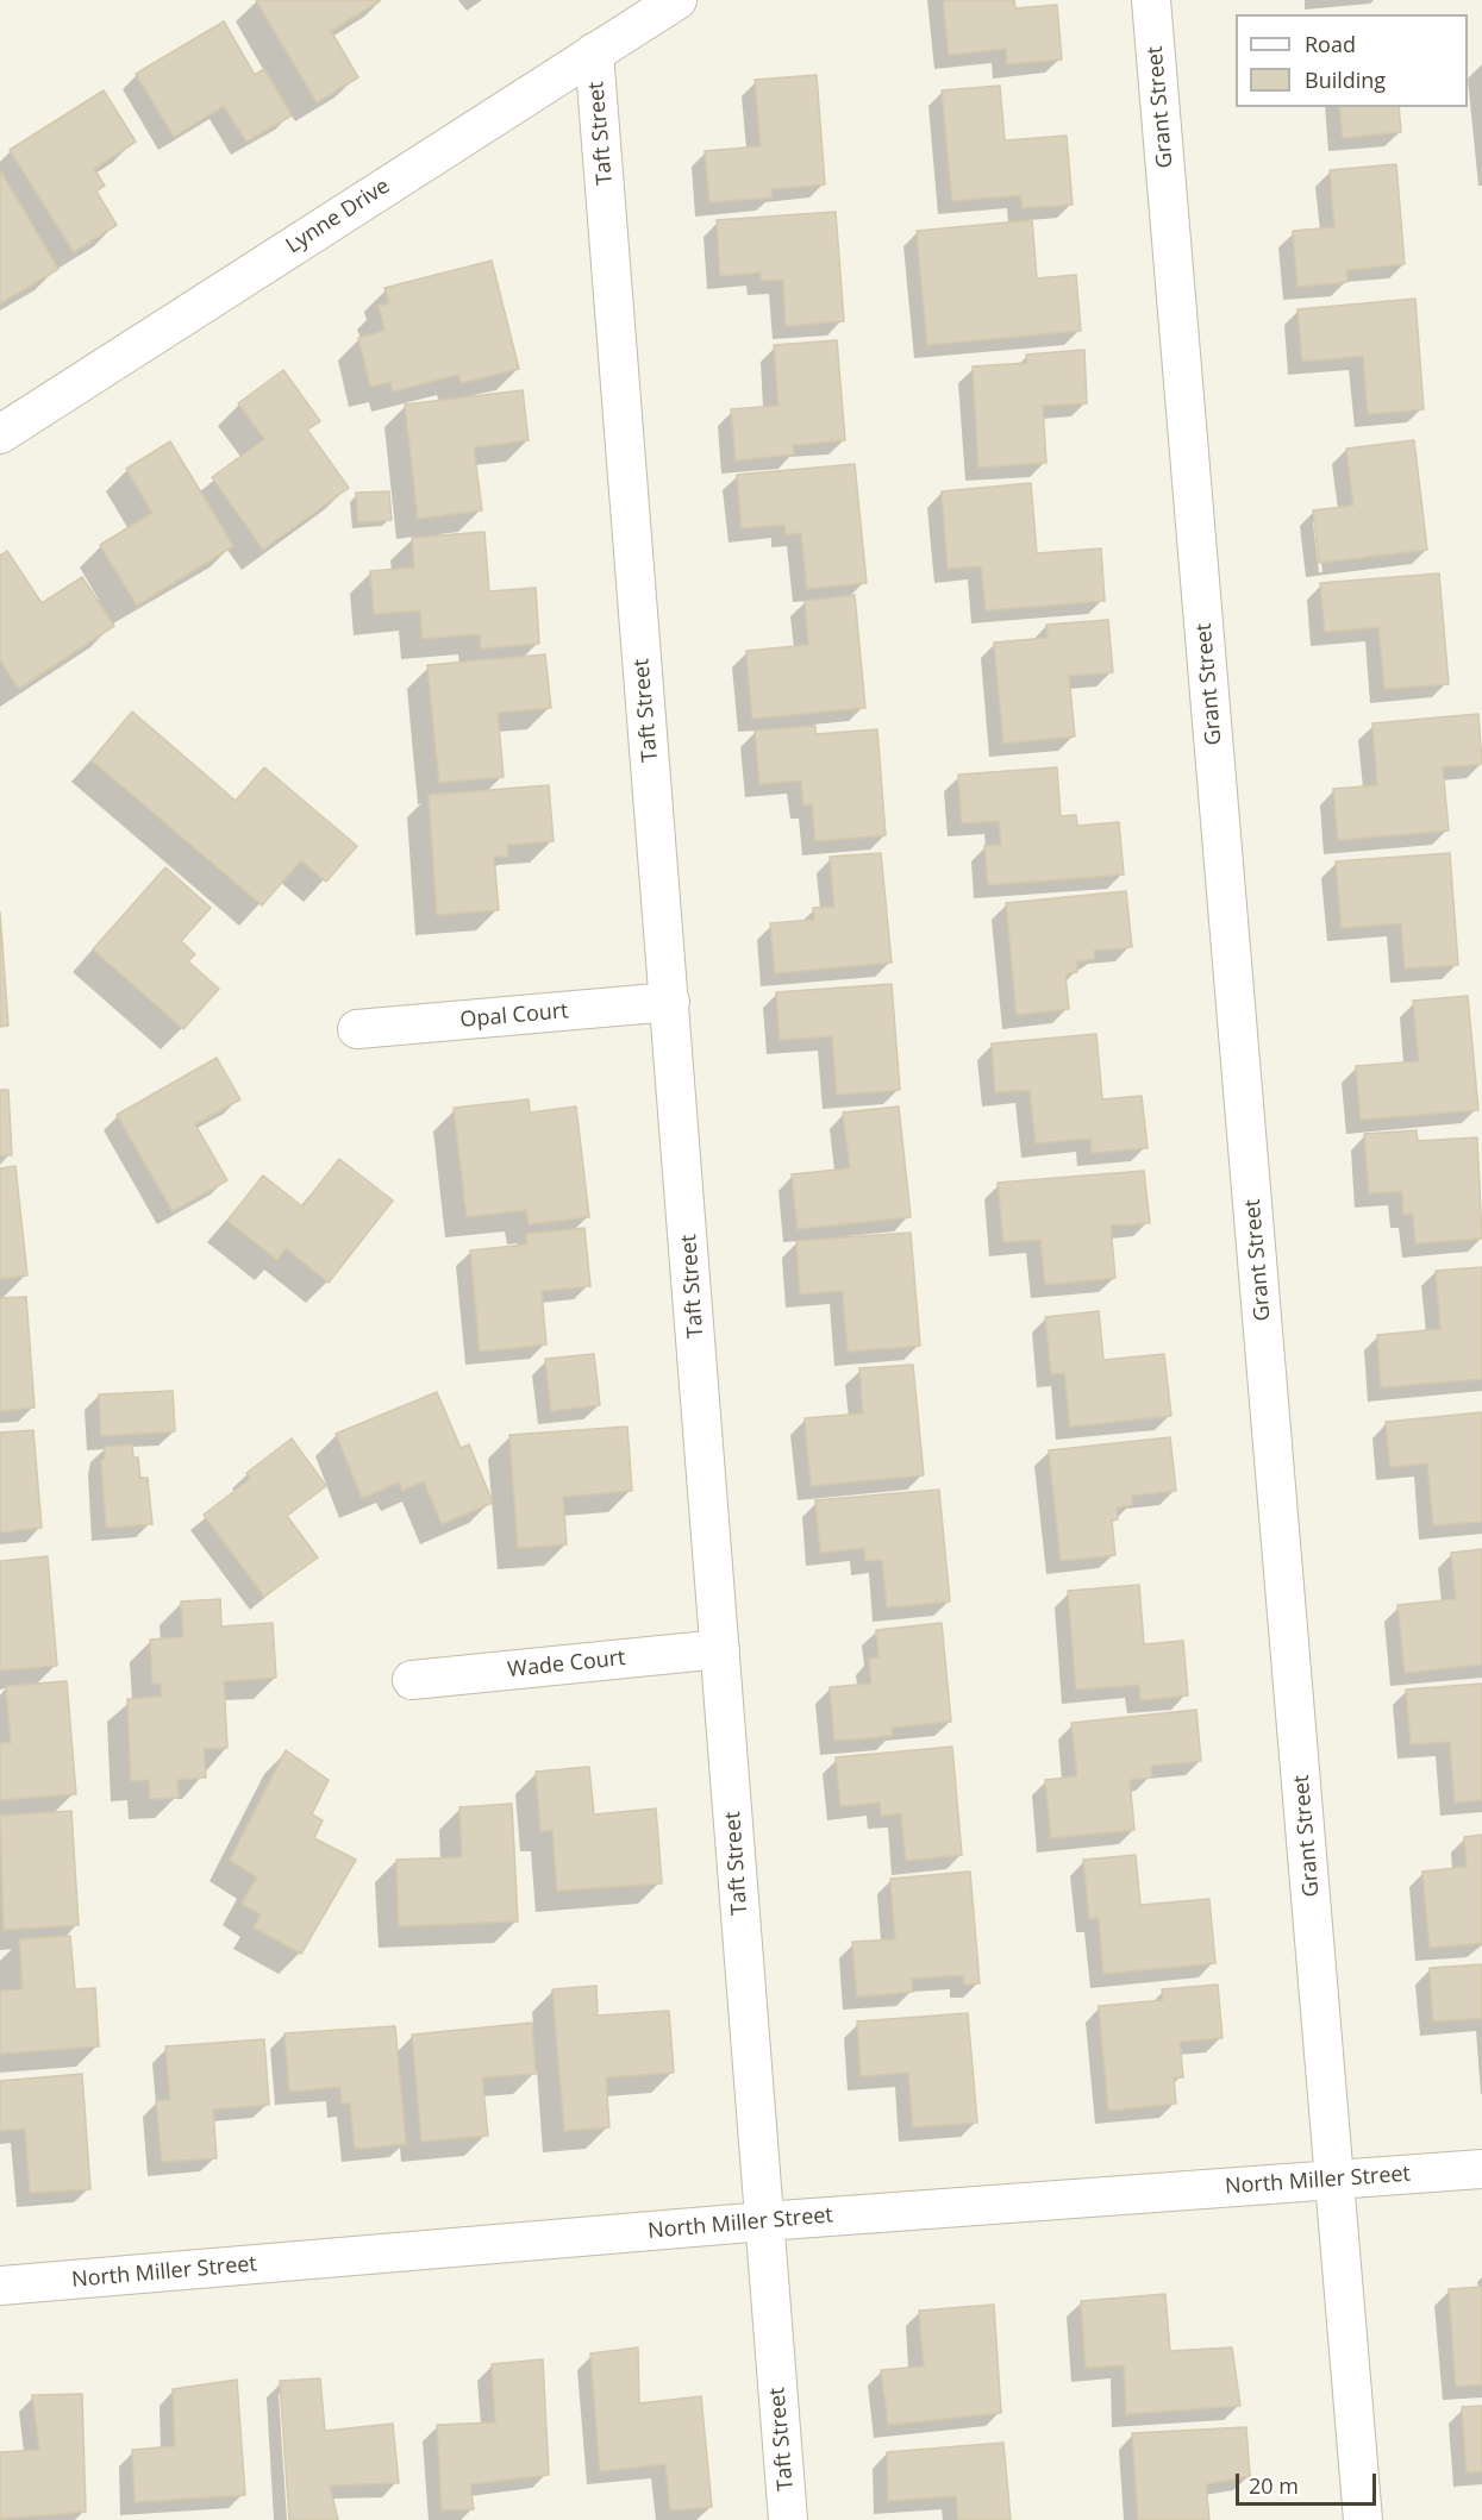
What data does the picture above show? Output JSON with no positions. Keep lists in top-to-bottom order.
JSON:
{
  "streets": {
    "street": [
      "Grant Street",
      "Taft Street",
      "Lynne Drive",
      "Opal Court",
      "Wade Court",
      "North Miller Street"
    ]
  },
  "crossings": [
    ["Grant Street", "North Miller Street"],
    ["Taft Street", "Lynne Drive"],
    ["Taft Street", "Opal Court"],
    ["Taft Street", "Wade Court"],
    ["Taft Street", "North Miller Street"]
  ],
  "legend": ["Road", "Building"],
  "scale_bar": "20 m"
}
